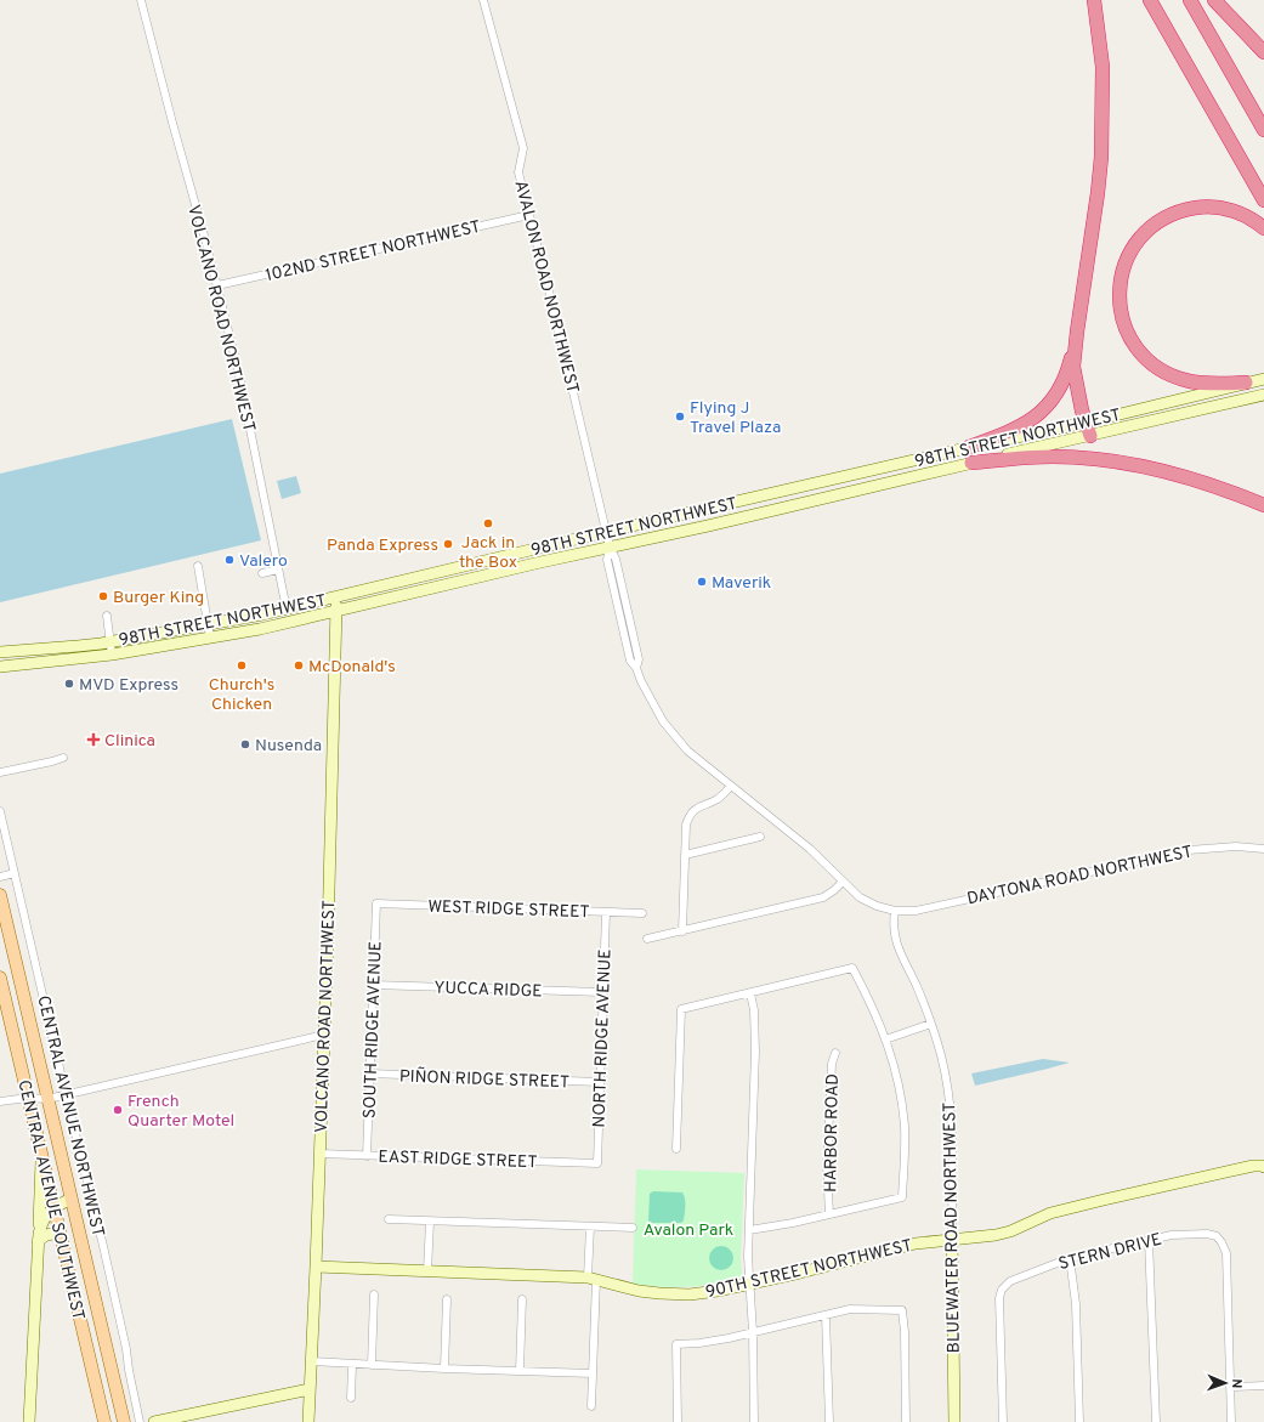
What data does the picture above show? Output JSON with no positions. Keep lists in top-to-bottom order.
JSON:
{
  "streets": {
    "main road": [
      "VOLCANO ROAD NORTHWEST",
      "98TH STREET NORTHWEST",
      "CENTRAL AVENUE NORTHWEST",
      "CENTRAL AVENUE SOUTHWEST",
      "BLUEWATER ROAD NORTHWEST",
      "90TH STREET NORTHWEST"
    ],
    "street": [
      "102ND STREET NORTHWEST",
      "AVALON ROAD NORTHWEST",
      "DAYTONA ROAD NORTHWEST",
      "WEST RIDGE STREET",
      "YUCCA RIDGE",
      "SOUTH RIDGE AVENUE",
      "NORTH RIDGE AVENUE",
      "PIÑON RIDGE STREET",
      "HARBOR ROAD",
      "EAST RIDGE STREET",
      "STERN DRIVE"
    ]
  },
  "crossings": [
    ["102ND STREET NORTHWEST", "AVALON ROAD NORTHWEST"],
    ["102ND STREET NORTHWEST", "VOLCANO ROAD NORTHWEST"],
    ["AVALON ROAD NORTHWEST", "98TH STREET NORTHWEST"],
    ["VOLCANO ROAD NORTHWEST", "98TH STREET NORTHWEST"],
    ["VOLCANO ROAD NORTHWEST", "EAST RIDGE STREET"],
    ["VOLCANO ROAD NORTHWEST", "90TH STREET NORTHWEST"],
    ["DAYTONA ROAD NORTHWEST", "BLUEWATER ROAD NORTHWEST"],
    ["WEST RIDGE STREET", "SOUTH RIDGE AVENUE"],
    ["WEST RIDGE STREET", "NORTH RIDGE AVENUE"],
    ["YUCCA RIDGE", "SOUTH RIDGE AVENUE"],
    ["YUCCA RIDGE", "NORTH RIDGE AVENUE"],
    ["SOUTH RIDGE AVENUE", "PIÑON RIDGE STREET"],
    ["SOUTH RIDGE AVENUE", "EAST RIDGE STREET"],
    ["NORTH RIDGE AVENUE", "PIÑON RIDGE STREET"],
    ["NORTH RIDGE AVENUE", "EAST RIDGE STREET"],
    ["BLUEWATER ROAD NORTHWEST", "90TH STREET NORTHWEST"]
  ],
  "parks": ["Avalon Park"],
  "places": {
    "other": [
      "Flying J Travel Plaza",
      "Jack in the Box",
      "Panda Express",
      "Valero",
      "Maverik",
      "Burger King",
      "Church's Chicken",
      "McDonald's",
      "MVD Express",
      "Nusenda",
      "French Quarter Motel"
    ],
    "health": ["Clinica"]
  },
  "north": "right"
}
